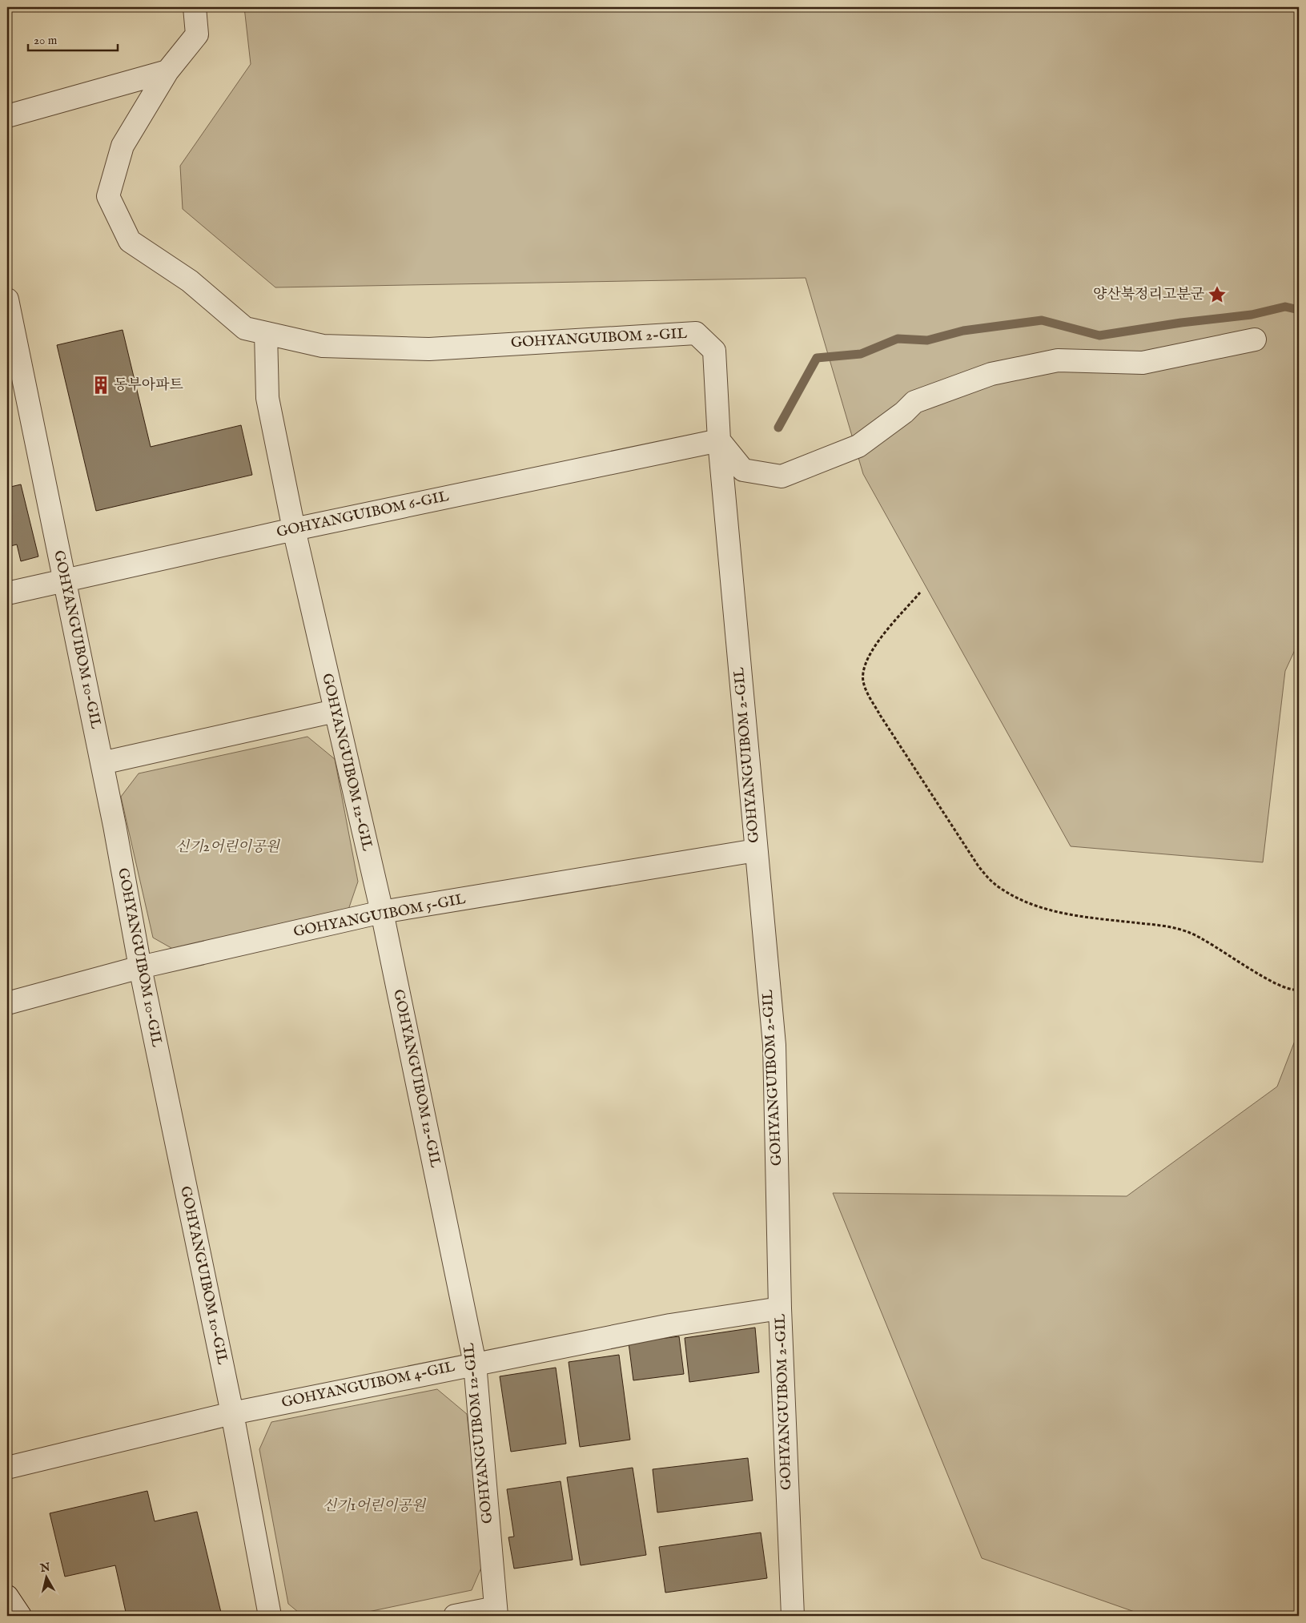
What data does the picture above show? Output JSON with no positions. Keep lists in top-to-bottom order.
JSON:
{
  "streets": {
    "street": [
      "GOHYANGUIBOM 2-GIL",
      "GOHYANGUIBOM 6-GIL",
      "GOHYANGUIBOM 10-GIL",
      "GOHYANGUIBOM 12-GIL",
      "GOHYANGUIBOM 5-GIL",
      "GOHYANGUIBOM 4-GIL"
    ]
  },
  "crossings": [
    ["GOHYANGUIBOM 2-GIL", "GOHYANGUIBOM 6-GIL"],
    ["GOHYANGUIBOM 2-GIL", "GOHYANGUIBOM 12-GIL"],
    ["GOHYANGUIBOM 2-GIL", "GOHYANGUIBOM 5-GIL"],
    ["GOHYANGUIBOM 2-GIL", "GOHYANGUIBOM 4-GIL"],
    ["GOHYANGUIBOM 6-GIL", "GOHYANGUIBOM 10-GIL"],
    ["GOHYANGUIBOM 6-GIL", "GOHYANGUIBOM 12-GIL"],
    ["GOHYANGUIBOM 10-GIL", "GOHYANGUIBOM 5-GIL"],
    ["GOHYANGUIBOM 10-GIL", "GOHYANGUIBOM 4-GIL"],
    ["GOHYANGUIBOM 12-GIL", "GOHYANGUIBOM 5-GIL"],
    ["GOHYANGUIBOM 12-GIL", "GOHYANGUIBOM 4-GIL"]
  ],
  "parks": ["신기2어린이공원", "신기1어린이공원"],
  "places": {
    "place": ["양산북정리고분군"],
    "building": ["동부아파트"]
  },
  "scale_bar": "20 m",
  "north": "top"
}
